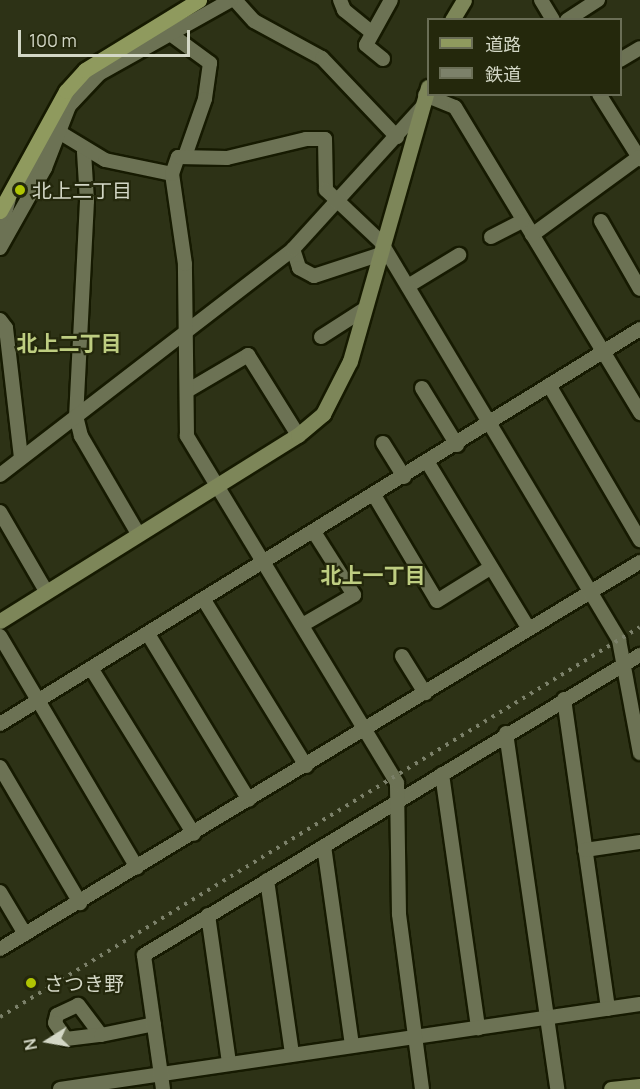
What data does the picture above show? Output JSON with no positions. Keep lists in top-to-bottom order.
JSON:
{
  "districts": ["北上二丁目", "北上一丁目"],
  "places": ["北上二丁目", "さつき野"],
  "legend": ["道路", "鉄道"],
  "scale_bar": "100 m",
  "north": "left"
}
